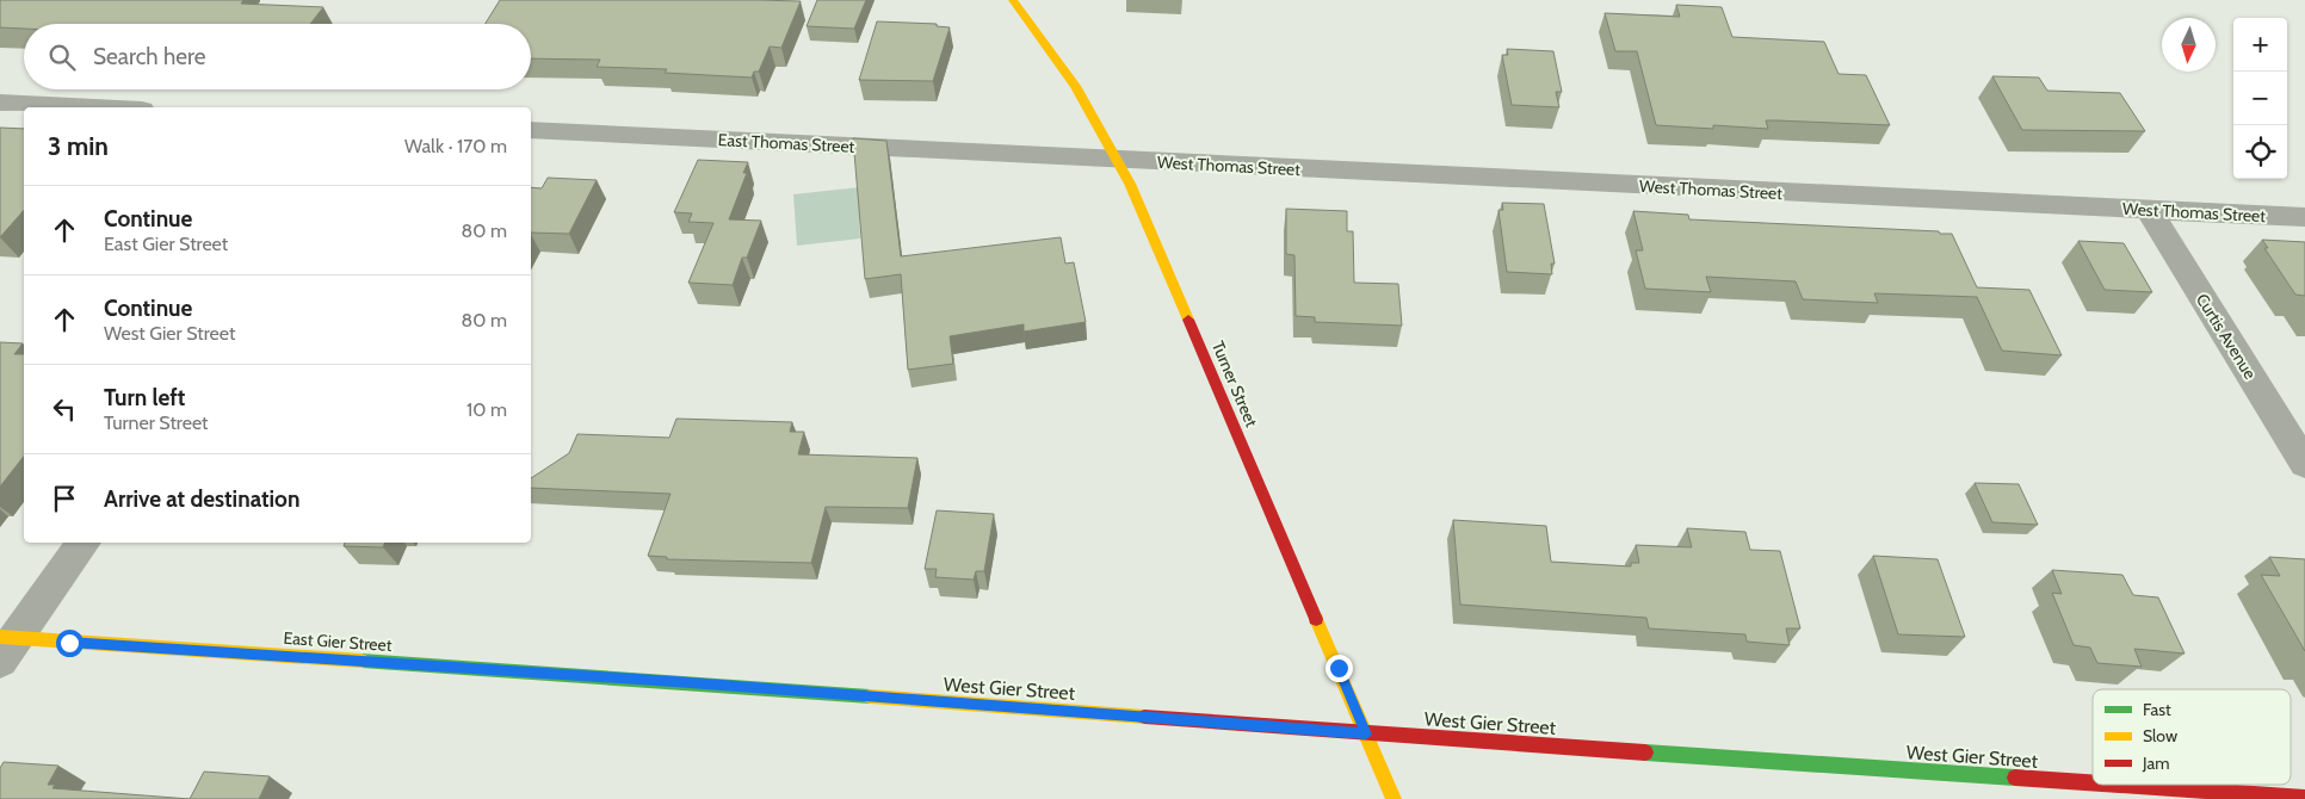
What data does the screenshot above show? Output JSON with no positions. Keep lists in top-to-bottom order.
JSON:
{
  "streets": {
    "street": [
      "East Thomas Street",
      "West Thomas Street",
      "Curtis Avenue",
      "Turner Street",
      "East Gier Street",
      "West Gier Street"
    ]
  },
  "crossings": [
    ["East Thomas Street", "West Thomas Street"],
    ["East Thomas Street", "Turner Street"],
    ["West Thomas Street", "Curtis Avenue"],
    ["West Thomas Street", "Turner Street"],
    ["Turner Street", "West Gier Street"],
    ["East Gier Street", "West Gier Street"]
  ],
  "legend": ["Fast", "Slow", "Jam"],
  "north": "bottom",
  "page": {
    "map_buttons": ["+", "−"],
    "search": "Search here",
    "heading": ["3 min", "Walk · 170 m"],
    "list": [
      ["Continue", "East Gier Street", "80 m"],
      ["Continue", "West Gier Street", "80 m"],
      ["Turn left", "Turner Street", "10 m"],
      "Arrive at destination"
    ]
  }
}
